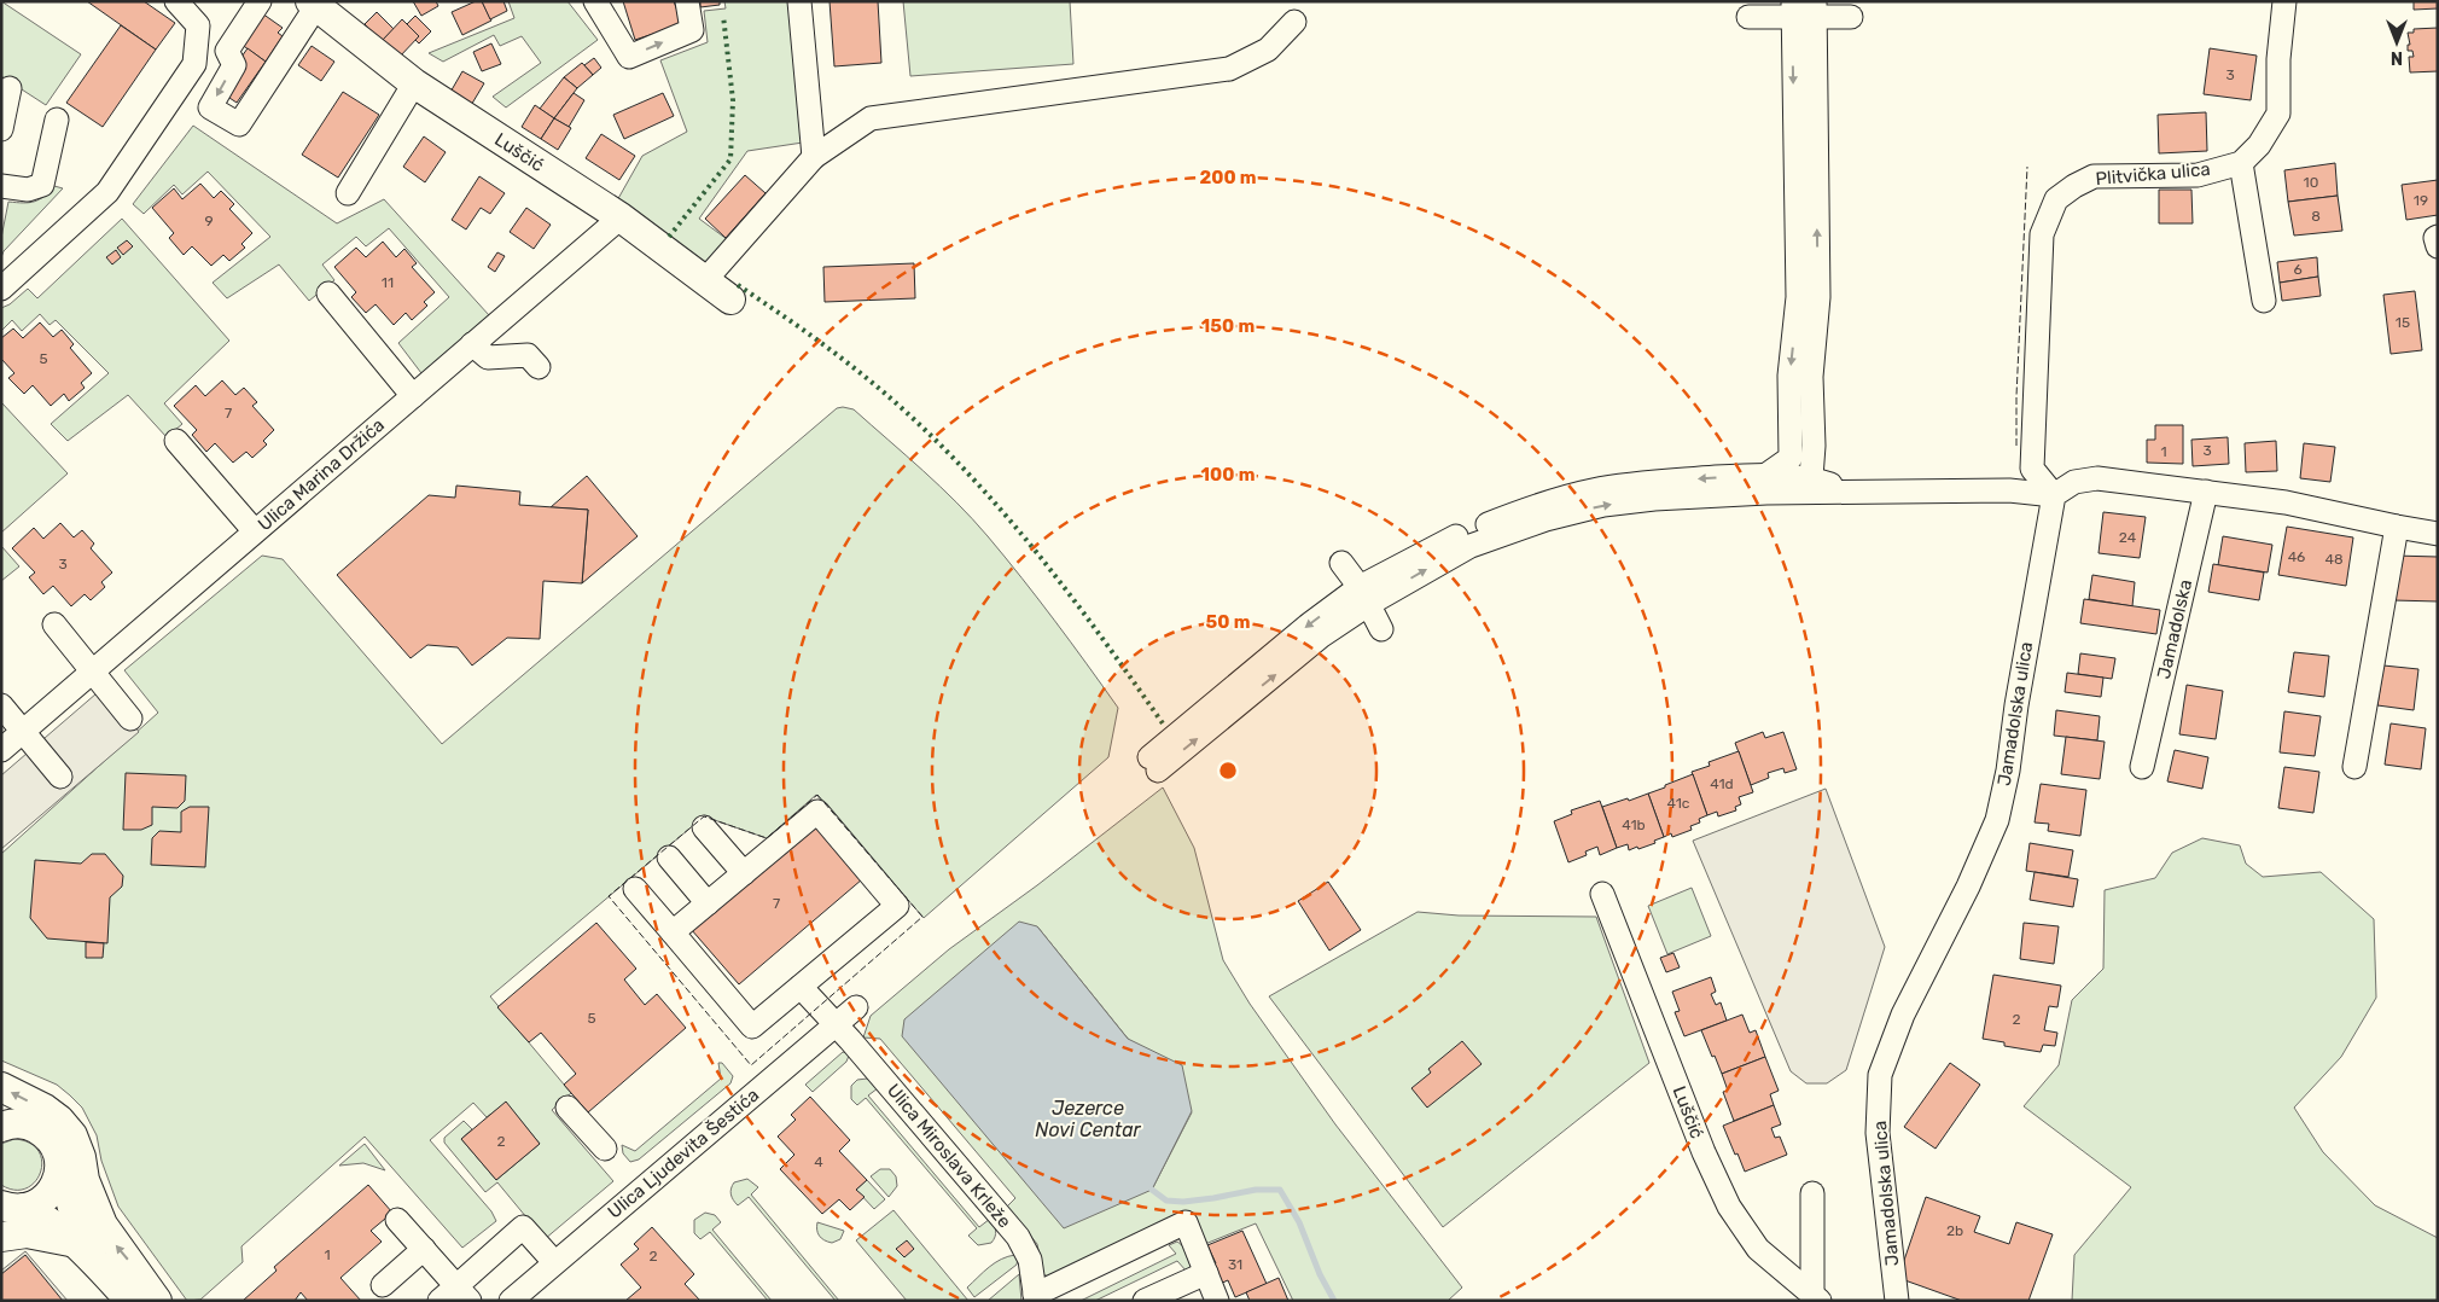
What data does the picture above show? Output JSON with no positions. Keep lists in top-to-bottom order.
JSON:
{
  "streets": {
    "main road": ["Luščić"],
    "street": [
      "Plitvička ulica",
      "Ulica Marina Držića",
      "Jamadolska",
      "Jamadolska ulica",
      "Ulica Ljudevita Šestića",
      "Ulica Miroslava Krleže"
    ]
  },
  "crossings": [
    ["Luščić", "Ulica Marina Držića"],
    ["Plitvička ulica", "Jamadolska ulica"],
    ["Ulica Ljudevita Šestića", "Ulica Miroslava Krleže"]
  ],
  "water": ["Jezerce Novi Centar"],
  "house_numbers": [
    "3",
    "10",
    "19",
    "8",
    "9",
    "6",
    "11",
    "15",
    "5",
    "7",
    "3",
    "1",
    "24",
    "46",
    "48",
    "3",
    "41d",
    "41c",
    "41b",
    "7",
    "5",
    "2",
    "2",
    "4",
    "2b",
    "1",
    "2",
    "31"
  ],
  "north": "bottom",
  "rings": [
    "200 m",
    "150 m",
    "100 m",
    "50 m"
  ]
}
